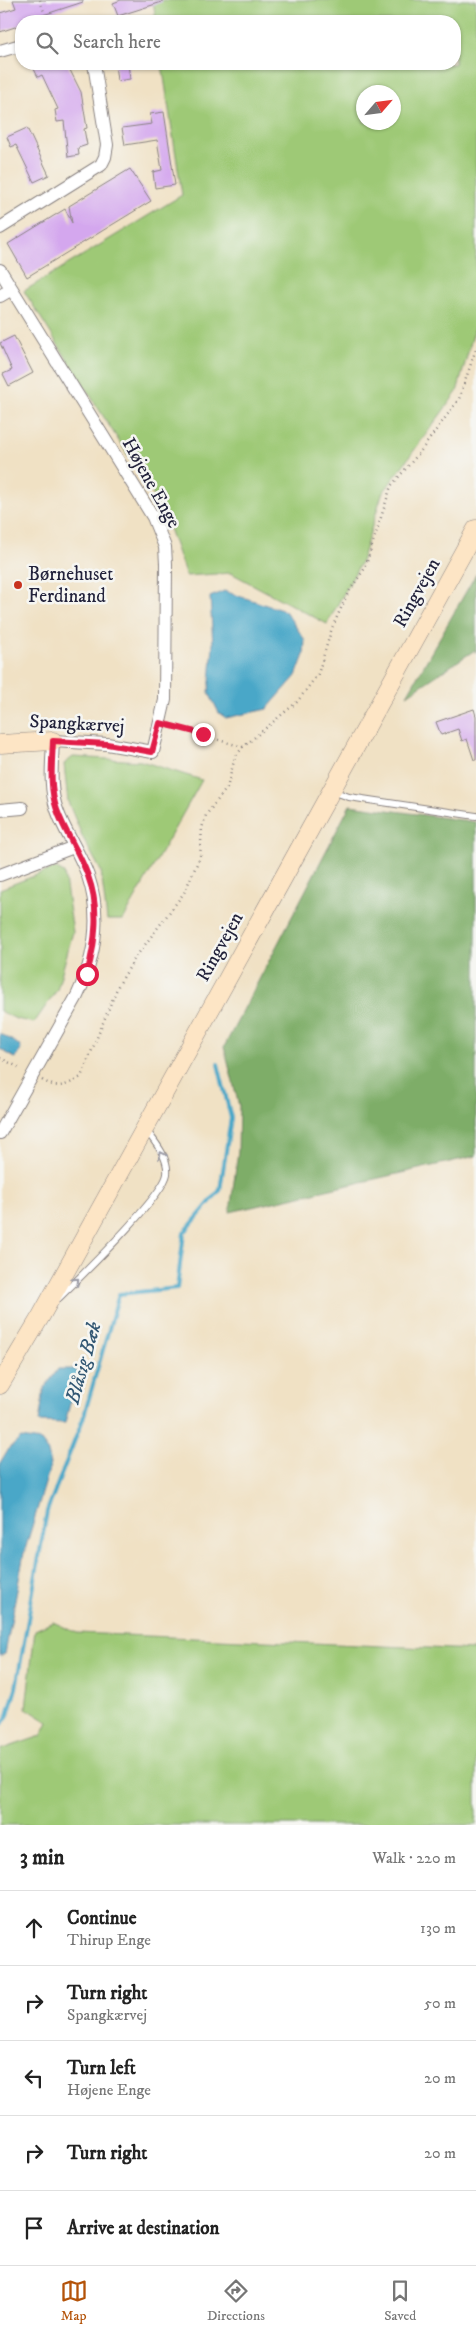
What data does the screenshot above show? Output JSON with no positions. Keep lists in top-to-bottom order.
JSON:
{
  "streets": {
    "main road": ["Ringvejen", "Spangkærvej"],
    "street": ["Højene Enge"]
  },
  "crossings": [
    ["Højene Enge", "Spangkærvej"]
  ],
  "water": ["Blåsig Bæk"],
  "places": ["Børnehuset Ferdinand"],
  "north": "top right",
  "page": {
    "search": "Search here",
    "heading": ["3 min", "Walk · 220 m"],
    "list": [
      ["Continue", "Thirup Enge", "130 m"],
      ["Turn right", "Spangkærvej", "50 m"],
      ["Turn left", "Højene Enge", "20 m"],
      ["Turn right", "20 m"],
      "Arrive at destination"
    ],
    "nav": ["Map", "Directions", "Saved"]
  }
}
